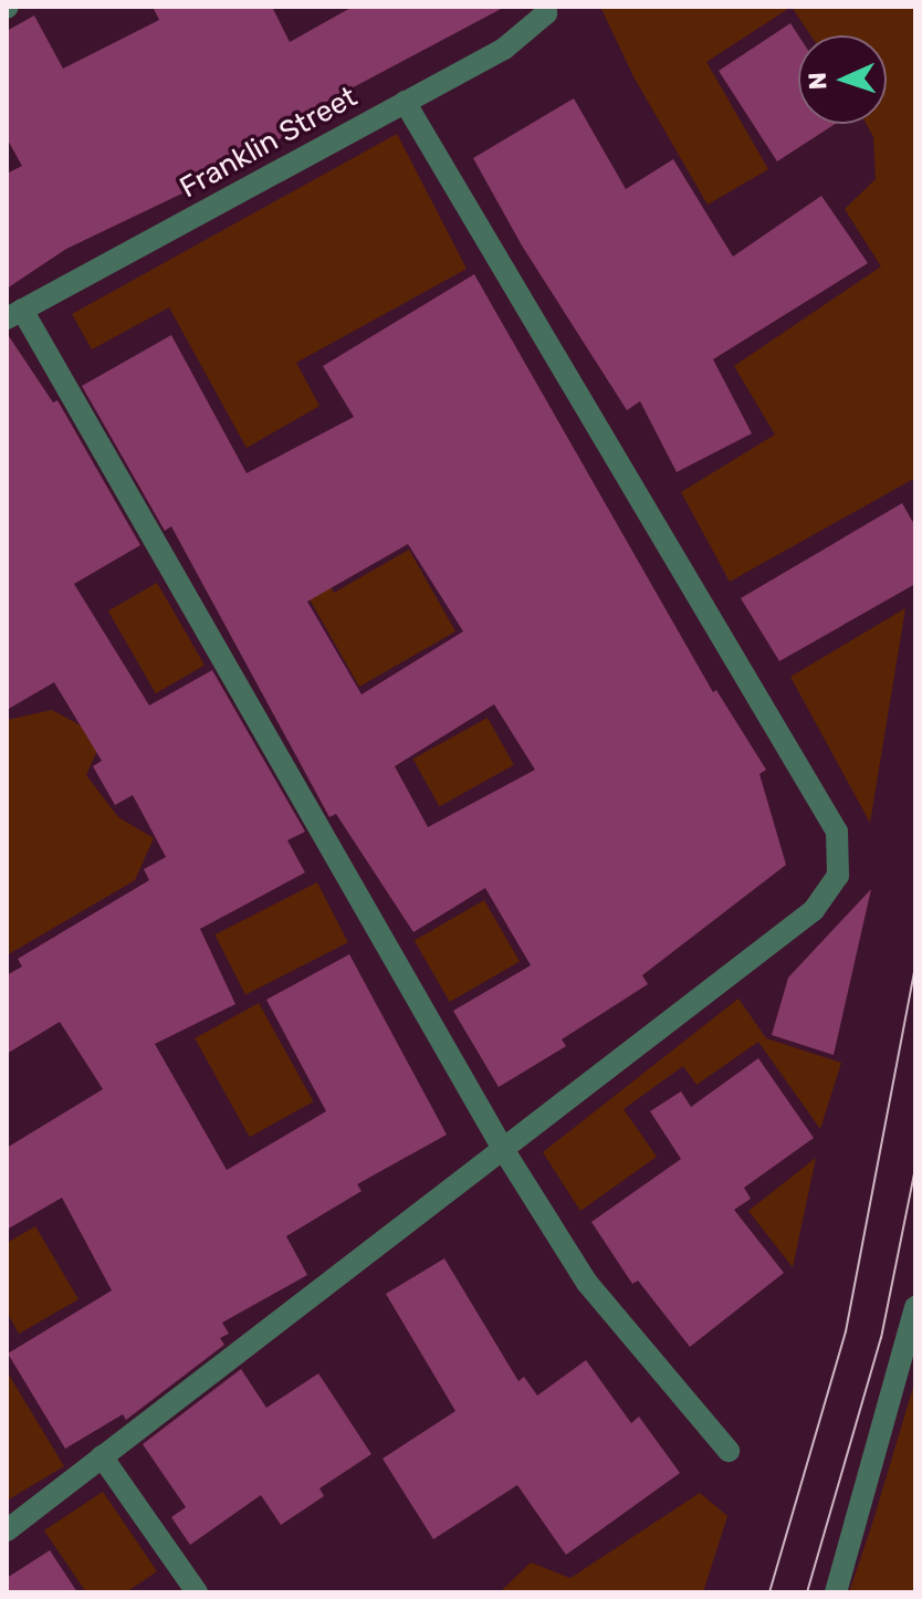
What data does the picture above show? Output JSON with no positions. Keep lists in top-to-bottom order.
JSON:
{
  "streets": {
    "street": ["Franklin Street"]
  },
  "north": "left"
}
